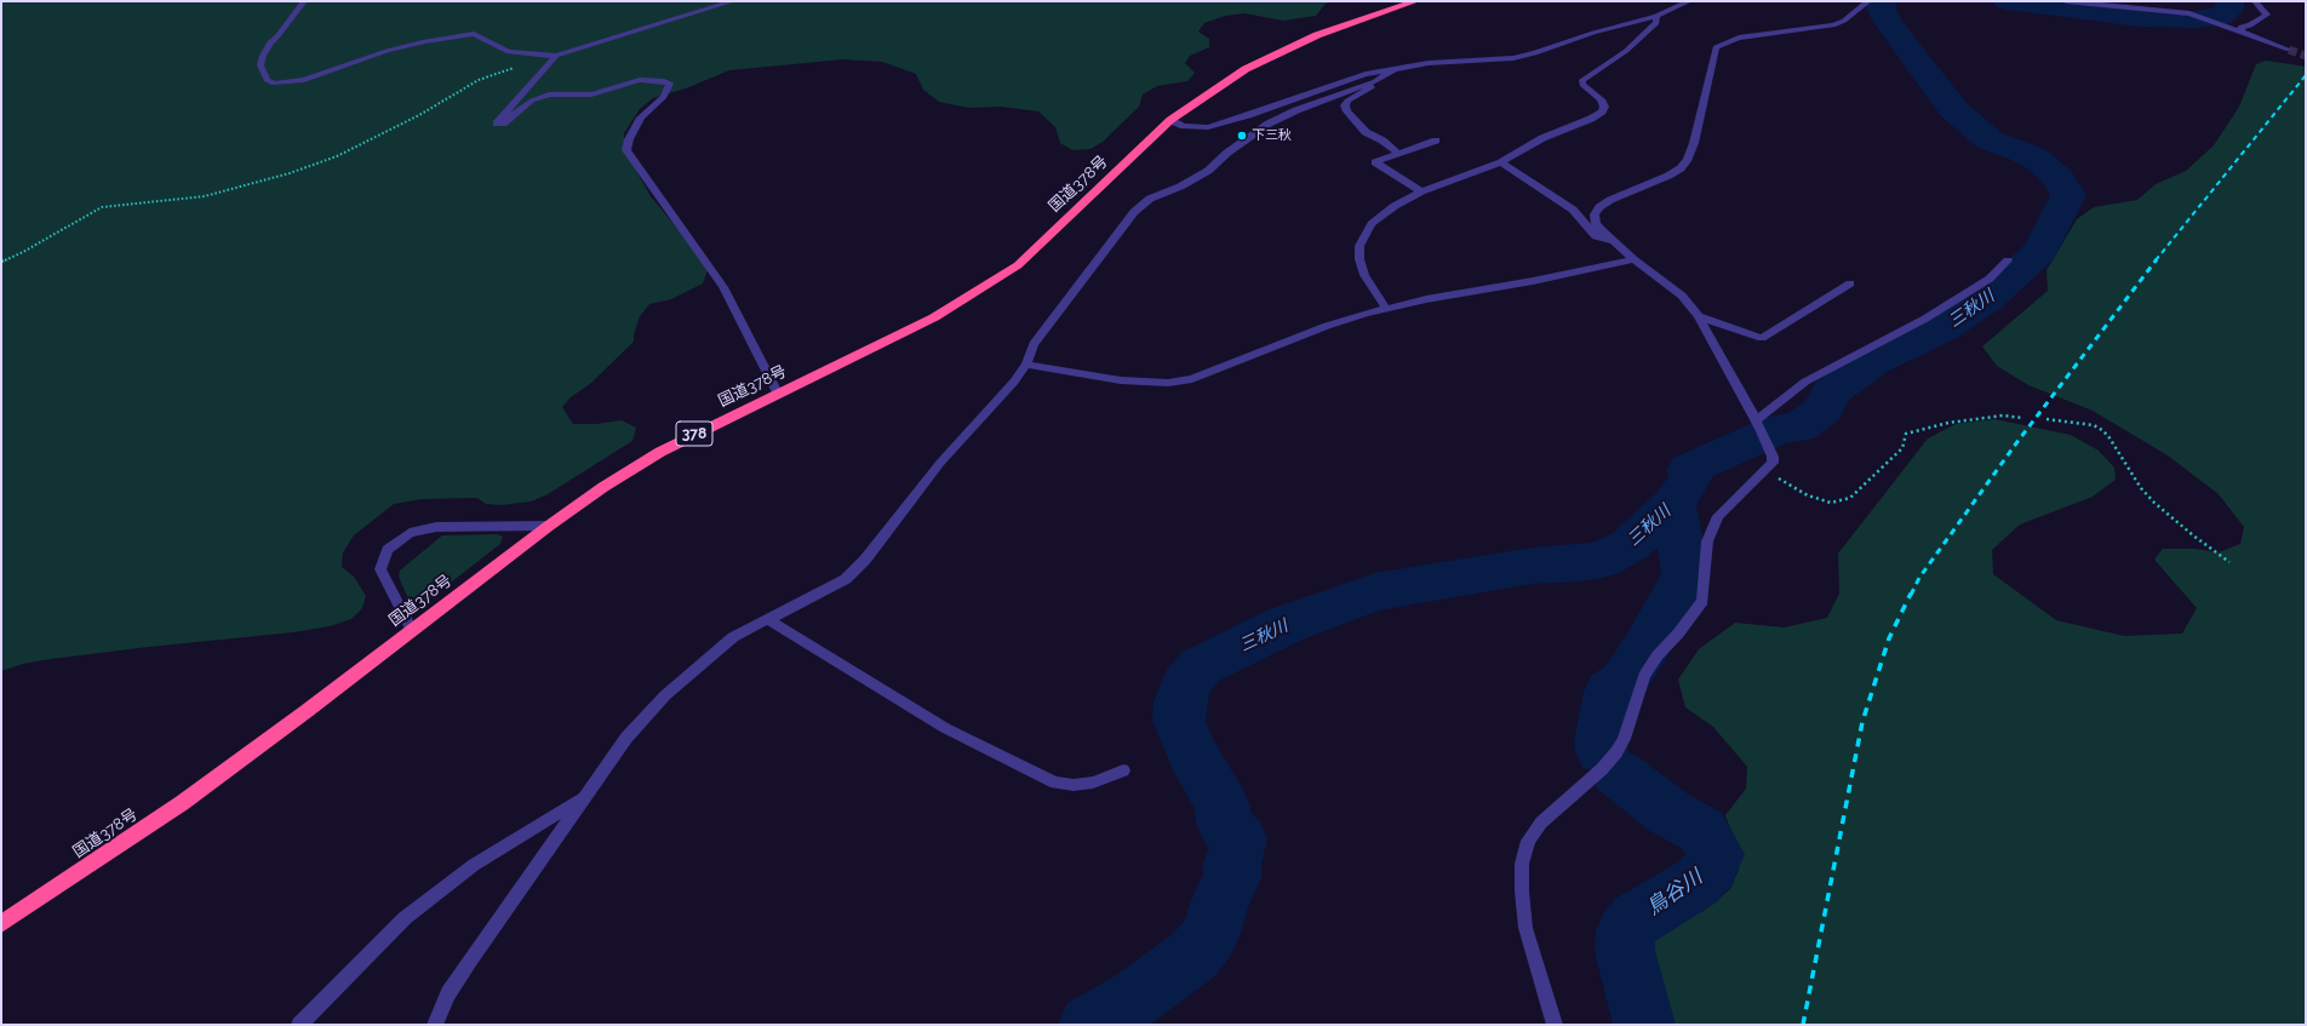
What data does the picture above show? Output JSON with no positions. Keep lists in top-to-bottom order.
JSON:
{
  "streets": {
    "highway": ["国道378号", "378"]
  },
  "water": ["三秋川", "鳥谷川"],
  "places": ["下三秋"]
}
